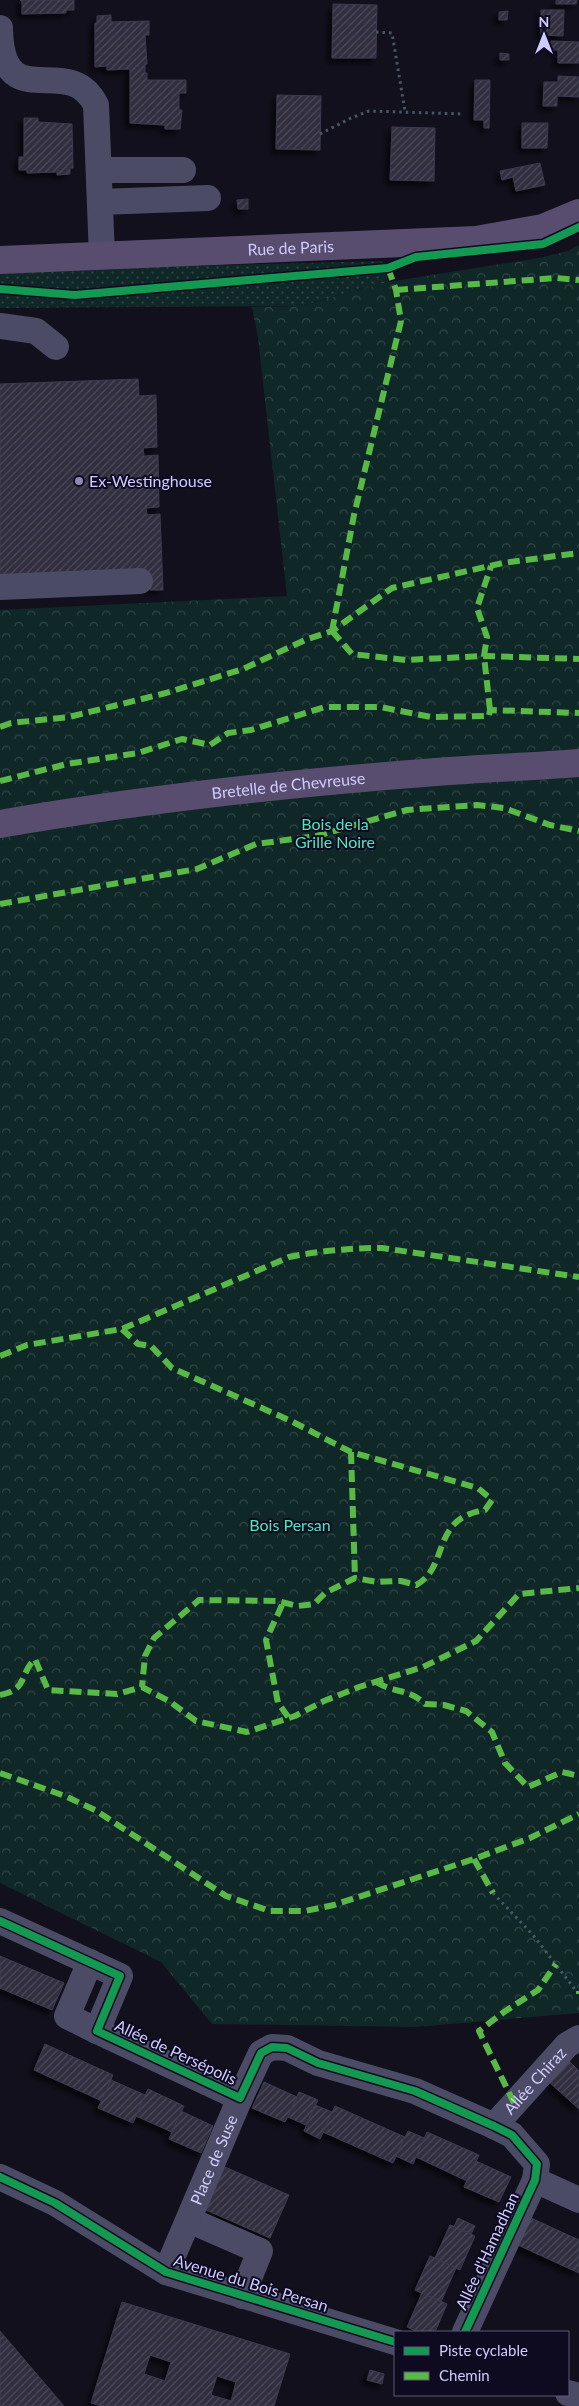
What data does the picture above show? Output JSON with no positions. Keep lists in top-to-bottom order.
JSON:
{
  "streets": {
    "main road": ["Rue de Paris", "Bretelle de Chevreuse"],
    "street": [
      "Allée de Persépolis",
      "Allée Chiraz",
      "Place de Suse",
      "Allée d'Hamadhan",
      "Avenue du Bois Persan"
    ]
  },
  "crossings": [
    ["Allée de Persépolis", "Allée Chiraz"],
    ["Allée de Persépolis", "Place de Suse"],
    ["Allée de Persépolis", "Allée d'Hamadhan"],
    ["Place de Suse", "Avenue du Bois Persan"]
  ],
  "parks": ["Bois de la Grille Noire", "Bois Persan"],
  "places": ["Ex-Westinghouse"],
  "legend": ["Piste cyclable", "Chemin"],
  "north": "top"
}
